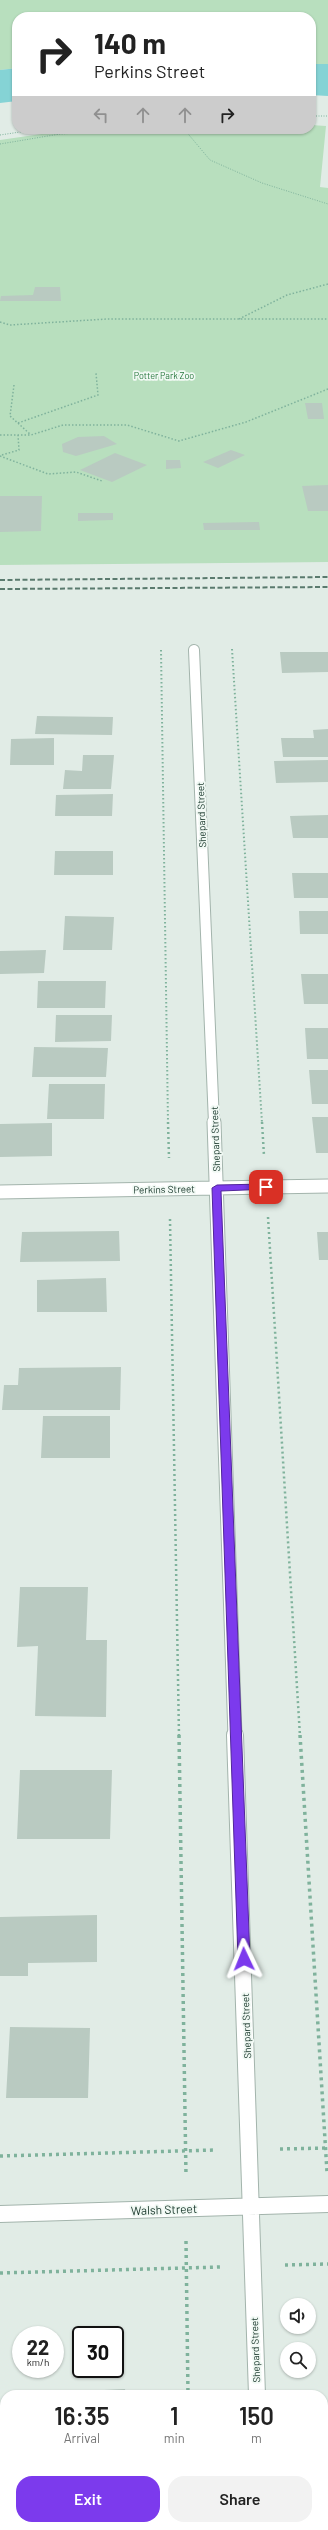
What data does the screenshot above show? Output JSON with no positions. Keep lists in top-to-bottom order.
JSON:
{
  "streets": {
    "street": ["Shepard Street", "Perkins Street", "Walsh Street"]
  },
  "crossings": [
    ["Shepard Street", "Perkins Street"],
    ["Shepard Street", "Walsh Street"]
  ],
  "parks": ["Potter Park Zoo"],
  "page": {
    "turn": ["140 m", "Perkins Street"],
    "speed": "22 km/h",
    "limit": "30",
    "eta": [
      "16:35",
      "Arrival",
      "1",
      "min",
      "150",
      "m"
    ],
    "buttons": ["Exit", "Share"]
  }
}
